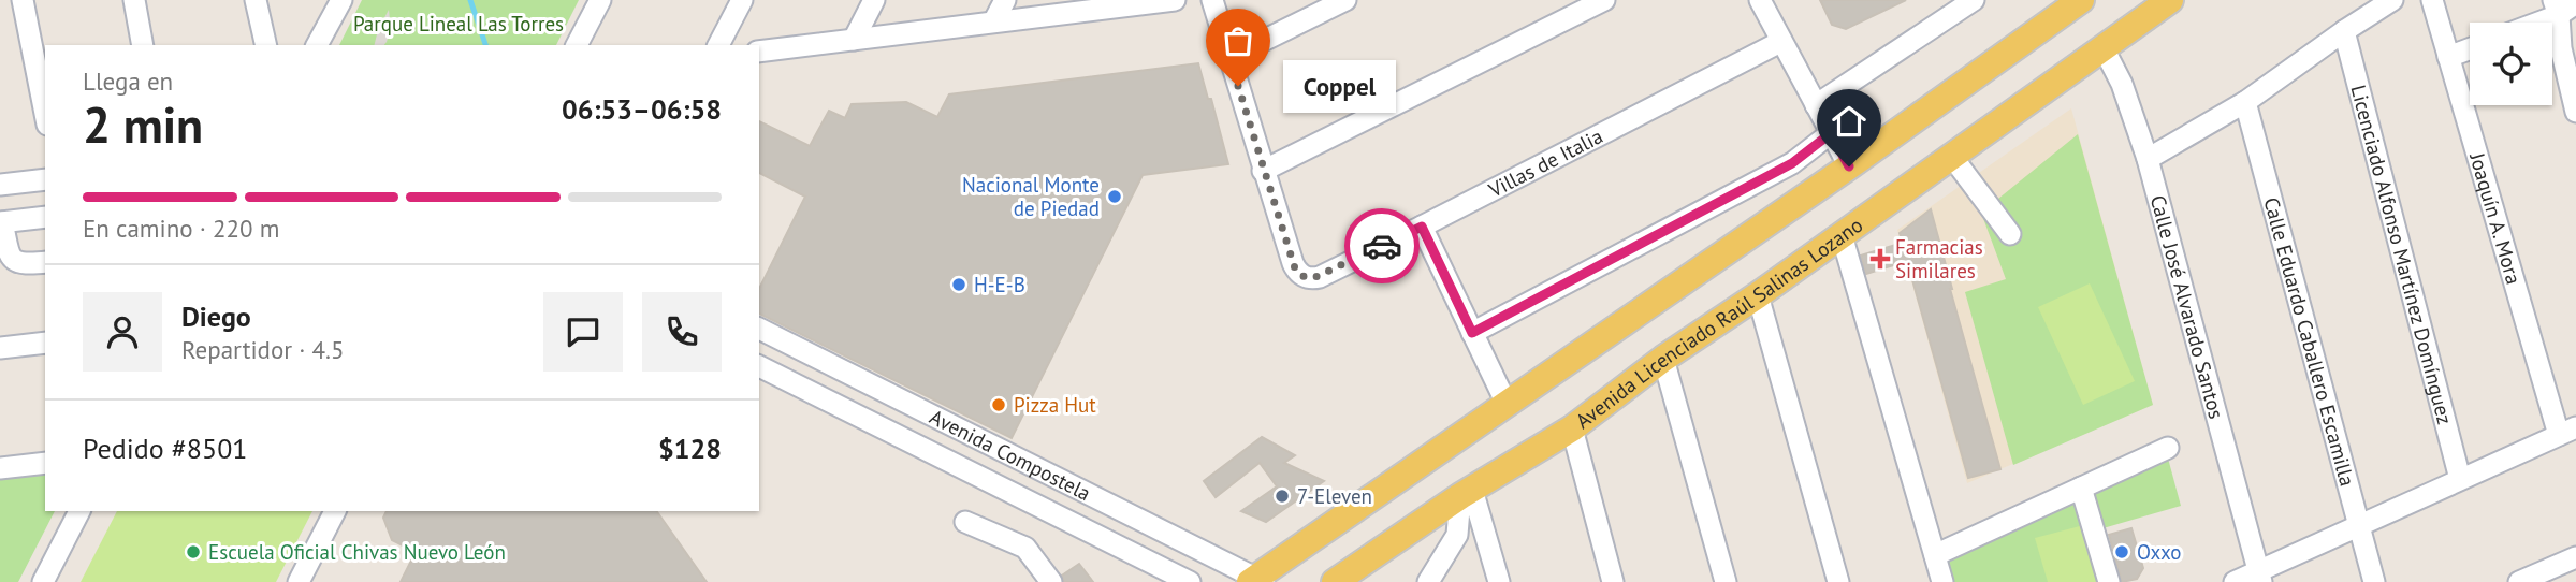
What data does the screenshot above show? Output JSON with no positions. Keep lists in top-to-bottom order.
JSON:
{
  "streets": {
    "main road": ["Avenida Licenciado Raúl Salinas Lozano"],
    "street": [
      "Villas de Italia",
      "Joaquín A. Mora",
      "Licenciado Alfonso Martínez Domínguez",
      "Calle José Alvarado Santos",
      "Calle Eduardo Caballero Escamilla",
      "Avenida Compostela"
    ]
  },
  "crossings": [
    ["Calle José Alvarado Santos", "Avenida Licenciado Raúl Salinas Lozano"]
  ],
  "parks": ["Parque Lineal Las Torres"],
  "places": {
    "other": [
      "Coppel",
      "Nacional Monte de Piedad",
      "H-E-B",
      "Pizza Hut",
      "7-Eleven",
      "Escuela Oficial Chivas Nuevo León",
      "Oxxo"
    ],
    "health": ["Farmacias Similares"]
  },
  "page": {
    "heading": ["2 min", "Llega en", "06:53–06:58"],
    "panel": [
      "Diego",
      "Repartidor · 4.5",
      "Pedido #8501",
      "$128"
    ],
    "bubble": "Coppel",
    "bar": "En camino · 220 m"
  }
}
